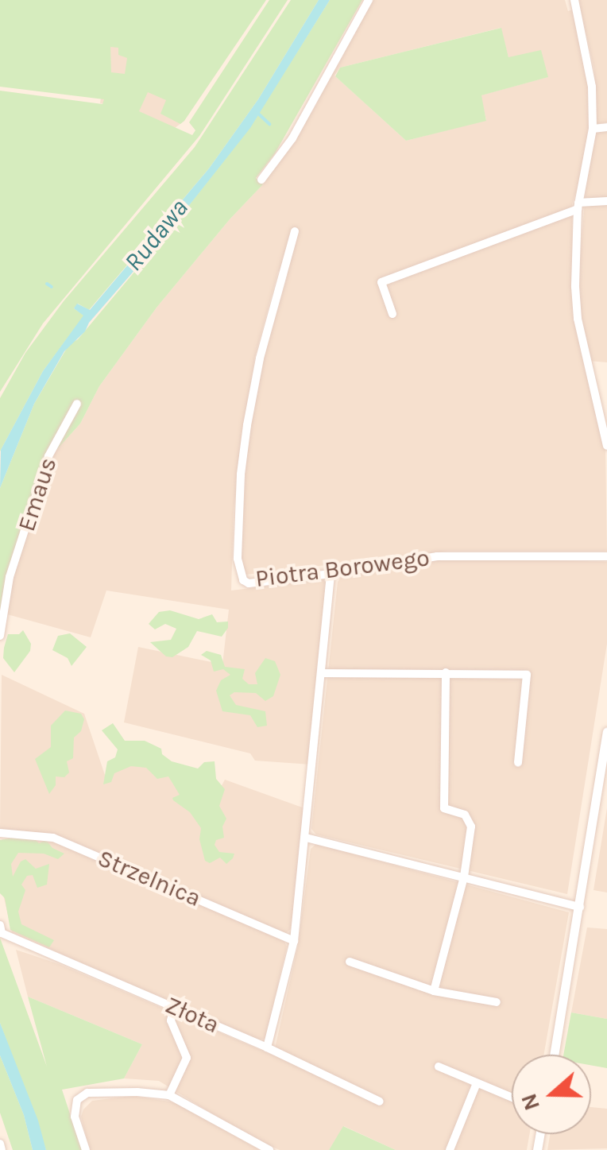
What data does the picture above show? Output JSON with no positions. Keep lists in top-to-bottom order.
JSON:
{
  "streets": {
    "street": [
      "Emaus",
      "Piotra Borowego",
      "Strzelnica",
      "Złota"
    ]
  },
  "water": ["Rudawa"],
  "north": "left"
}
